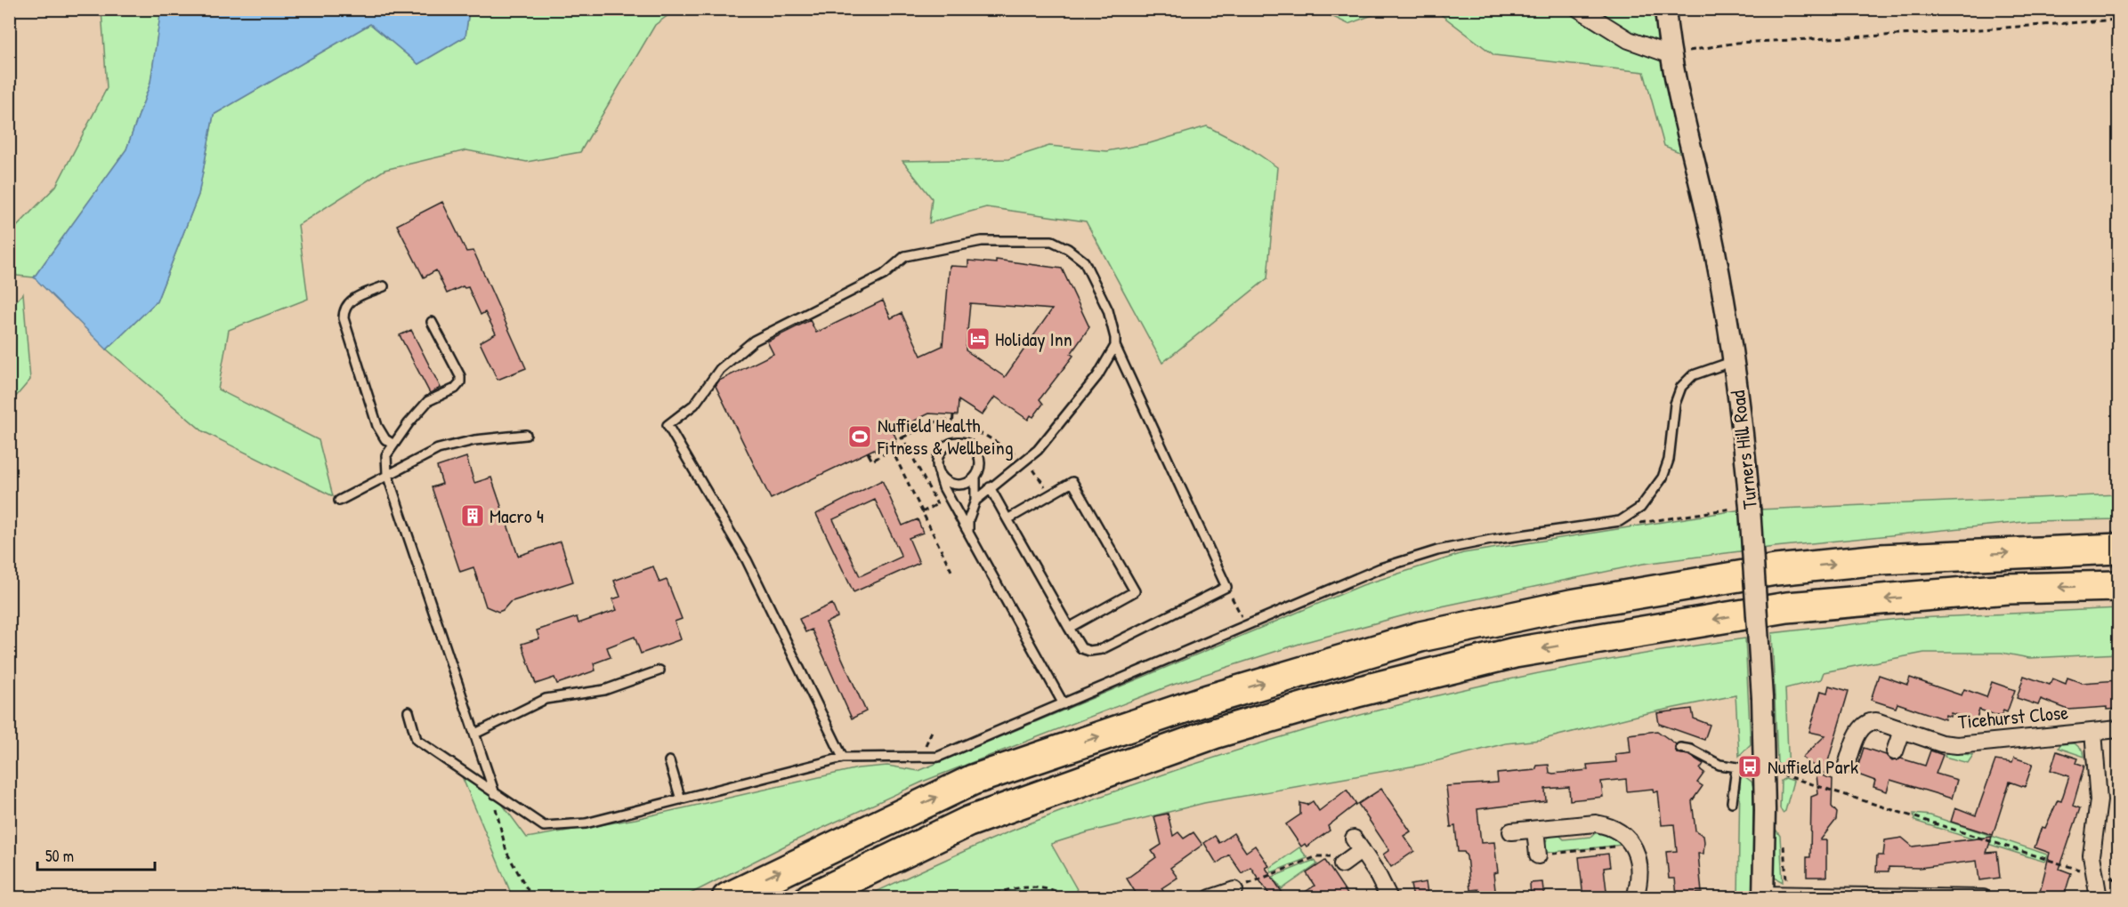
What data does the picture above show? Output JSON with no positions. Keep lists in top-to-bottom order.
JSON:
{
  "streets": {
    "street": ["Turners Hill Road", "Ticehurst Close"]
  },
  "places": {
    "hotel": ["Holiday Inn"],
    "sports": ["Nuffield Health Fitness & Wellbeing"],
    "building": ["Macro 4"],
    "bus stop": ["Nuffield Park"]
  },
  "scale_bar": "50 m"
}
